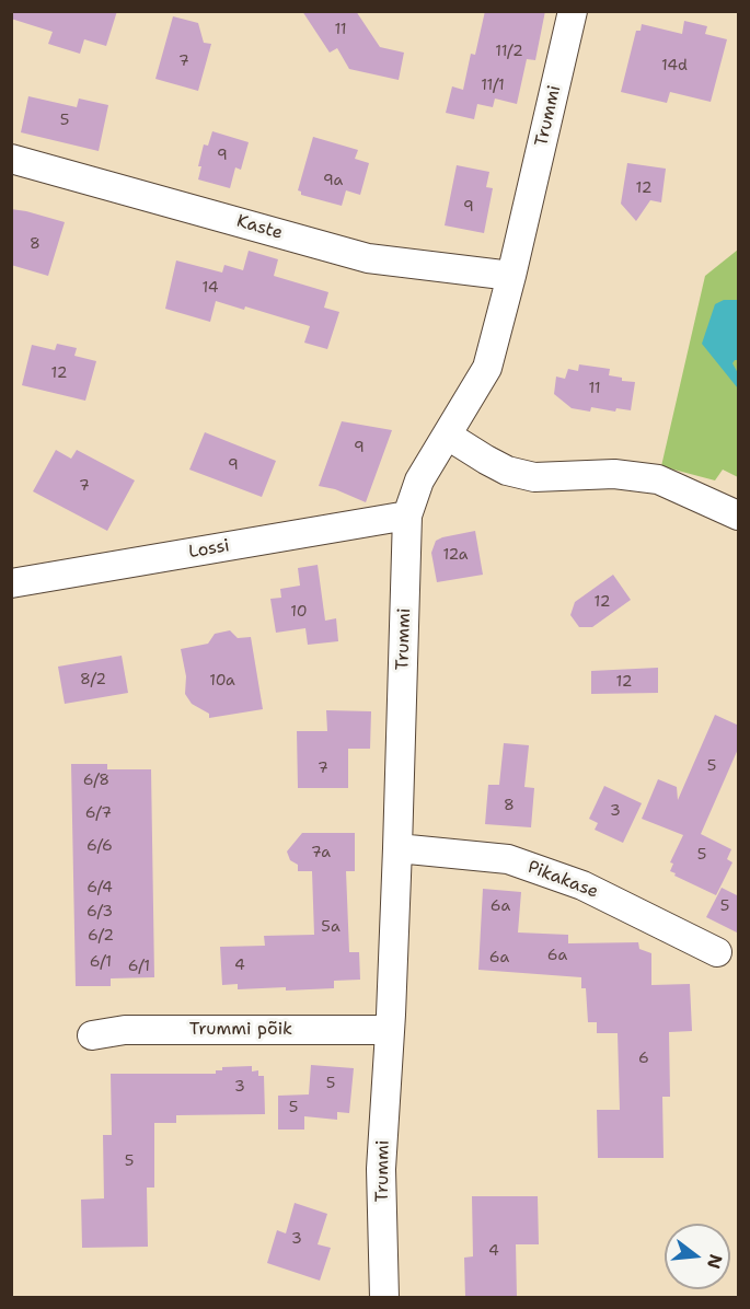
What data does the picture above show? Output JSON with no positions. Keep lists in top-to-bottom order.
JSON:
{
  "streets": {
    "street": [
      "Trummi",
      "Kaste",
      "Lossi",
      "Pikakase",
      "Trummi põik"
    ]
  },
  "crossings": [
    ["Trummi", "Kaste"],
    ["Trummi", "Lossi"],
    ["Trummi", "Pikakase"],
    ["Trummi", "Trummi põik"]
  ],
  "house_numbers": [
    "11",
    "11/2",
    "7",
    "14d",
    "11/1",
    "5",
    "9",
    "9a",
    "12",
    "9",
    "8",
    "14",
    "12",
    "11",
    "9",
    "9",
    "7",
    "12a",
    "12",
    "10",
    "8/2",
    "10a",
    "12",
    "5",
    "7",
    "6/8",
    "8",
    "3",
    "6/7",
    "6/6",
    "7a",
    "5",
    "6/4",
    "6a",
    "5",
    "6/3",
    "5a",
    "6/2",
    "6a",
    "6a",
    "6/1",
    "4",
    "6/1",
    "6",
    "5",
    "3",
    "5",
    "5",
    "3",
    "4"
  ],
  "north": "right"
}
